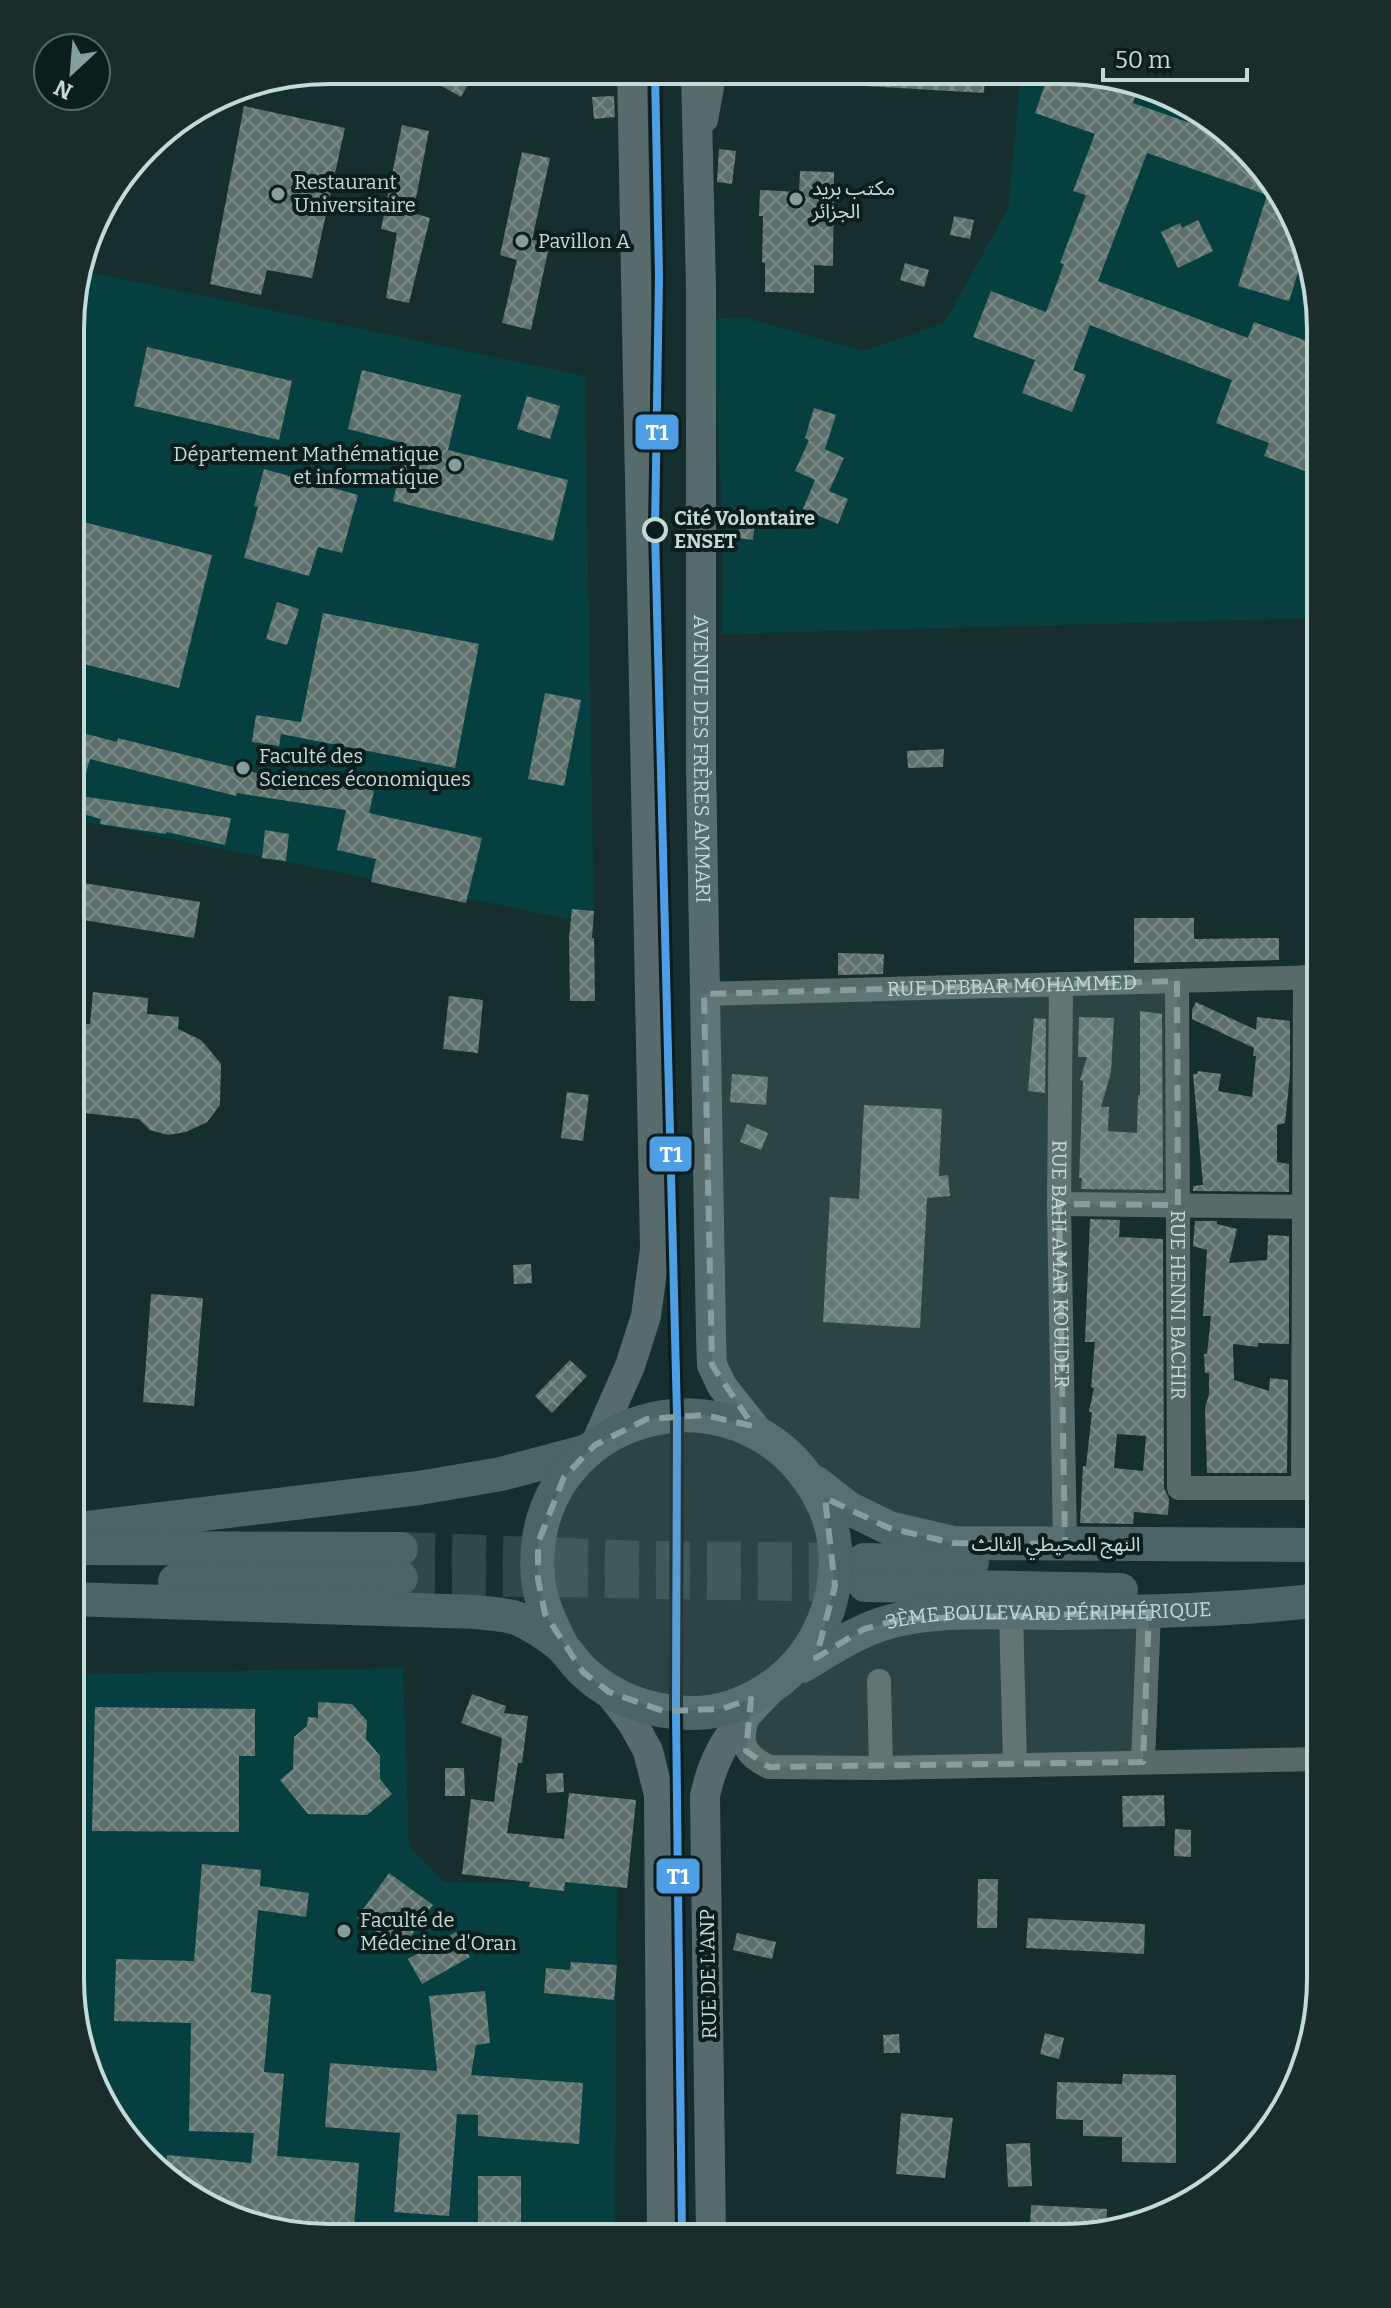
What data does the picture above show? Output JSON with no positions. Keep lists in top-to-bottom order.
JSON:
{
  "streets": {
    "highway": ["النهج المحيطي الثالث", "3ÈME BOULEVARD PÉRIPHÉRIQUE"],
    "main road": ["AVENUE DES FRÈRES AMMARI", "RUE DE L'ANP"],
    "street": ["RUE DEBBAR MOHAMMED", "RUE BAHI AMAR KOUIDER", "RUE HENNI BACHIR"]
  },
  "crossings": [
    ["AVENUE DES FRÈRES AMMARI", "RUE DEBBAR MOHAMMED"],
    ["RUE DEBBAR MOHAMMED", "RUE BAHI AMAR KOUIDER"],
    ["RUE DEBBAR MOHAMMED", "RUE HENNI BACHIR"],
    ["RUE BAHI AMAR KOUIDER", "النهج المحيطي الثالث"],
    ["3ÈME BOULEVARD PÉRIPHÉRIQUE", "RUE DE L'ANP"]
  ],
  "places": [
    "Restaurant Universitaire",
    "مكتب بريد الجزائر",
    "Pavillon A",
    "Département Mathématique et informatique",
    "Cité Volontaire ENSET",
    "Faculté des Sciences économiques",
    "Faculté de Médecine d'Oran"
  ],
  "lines": ["transit line T1"],
  "scale_bar": "50 m",
  "north": "bottom left"
}
